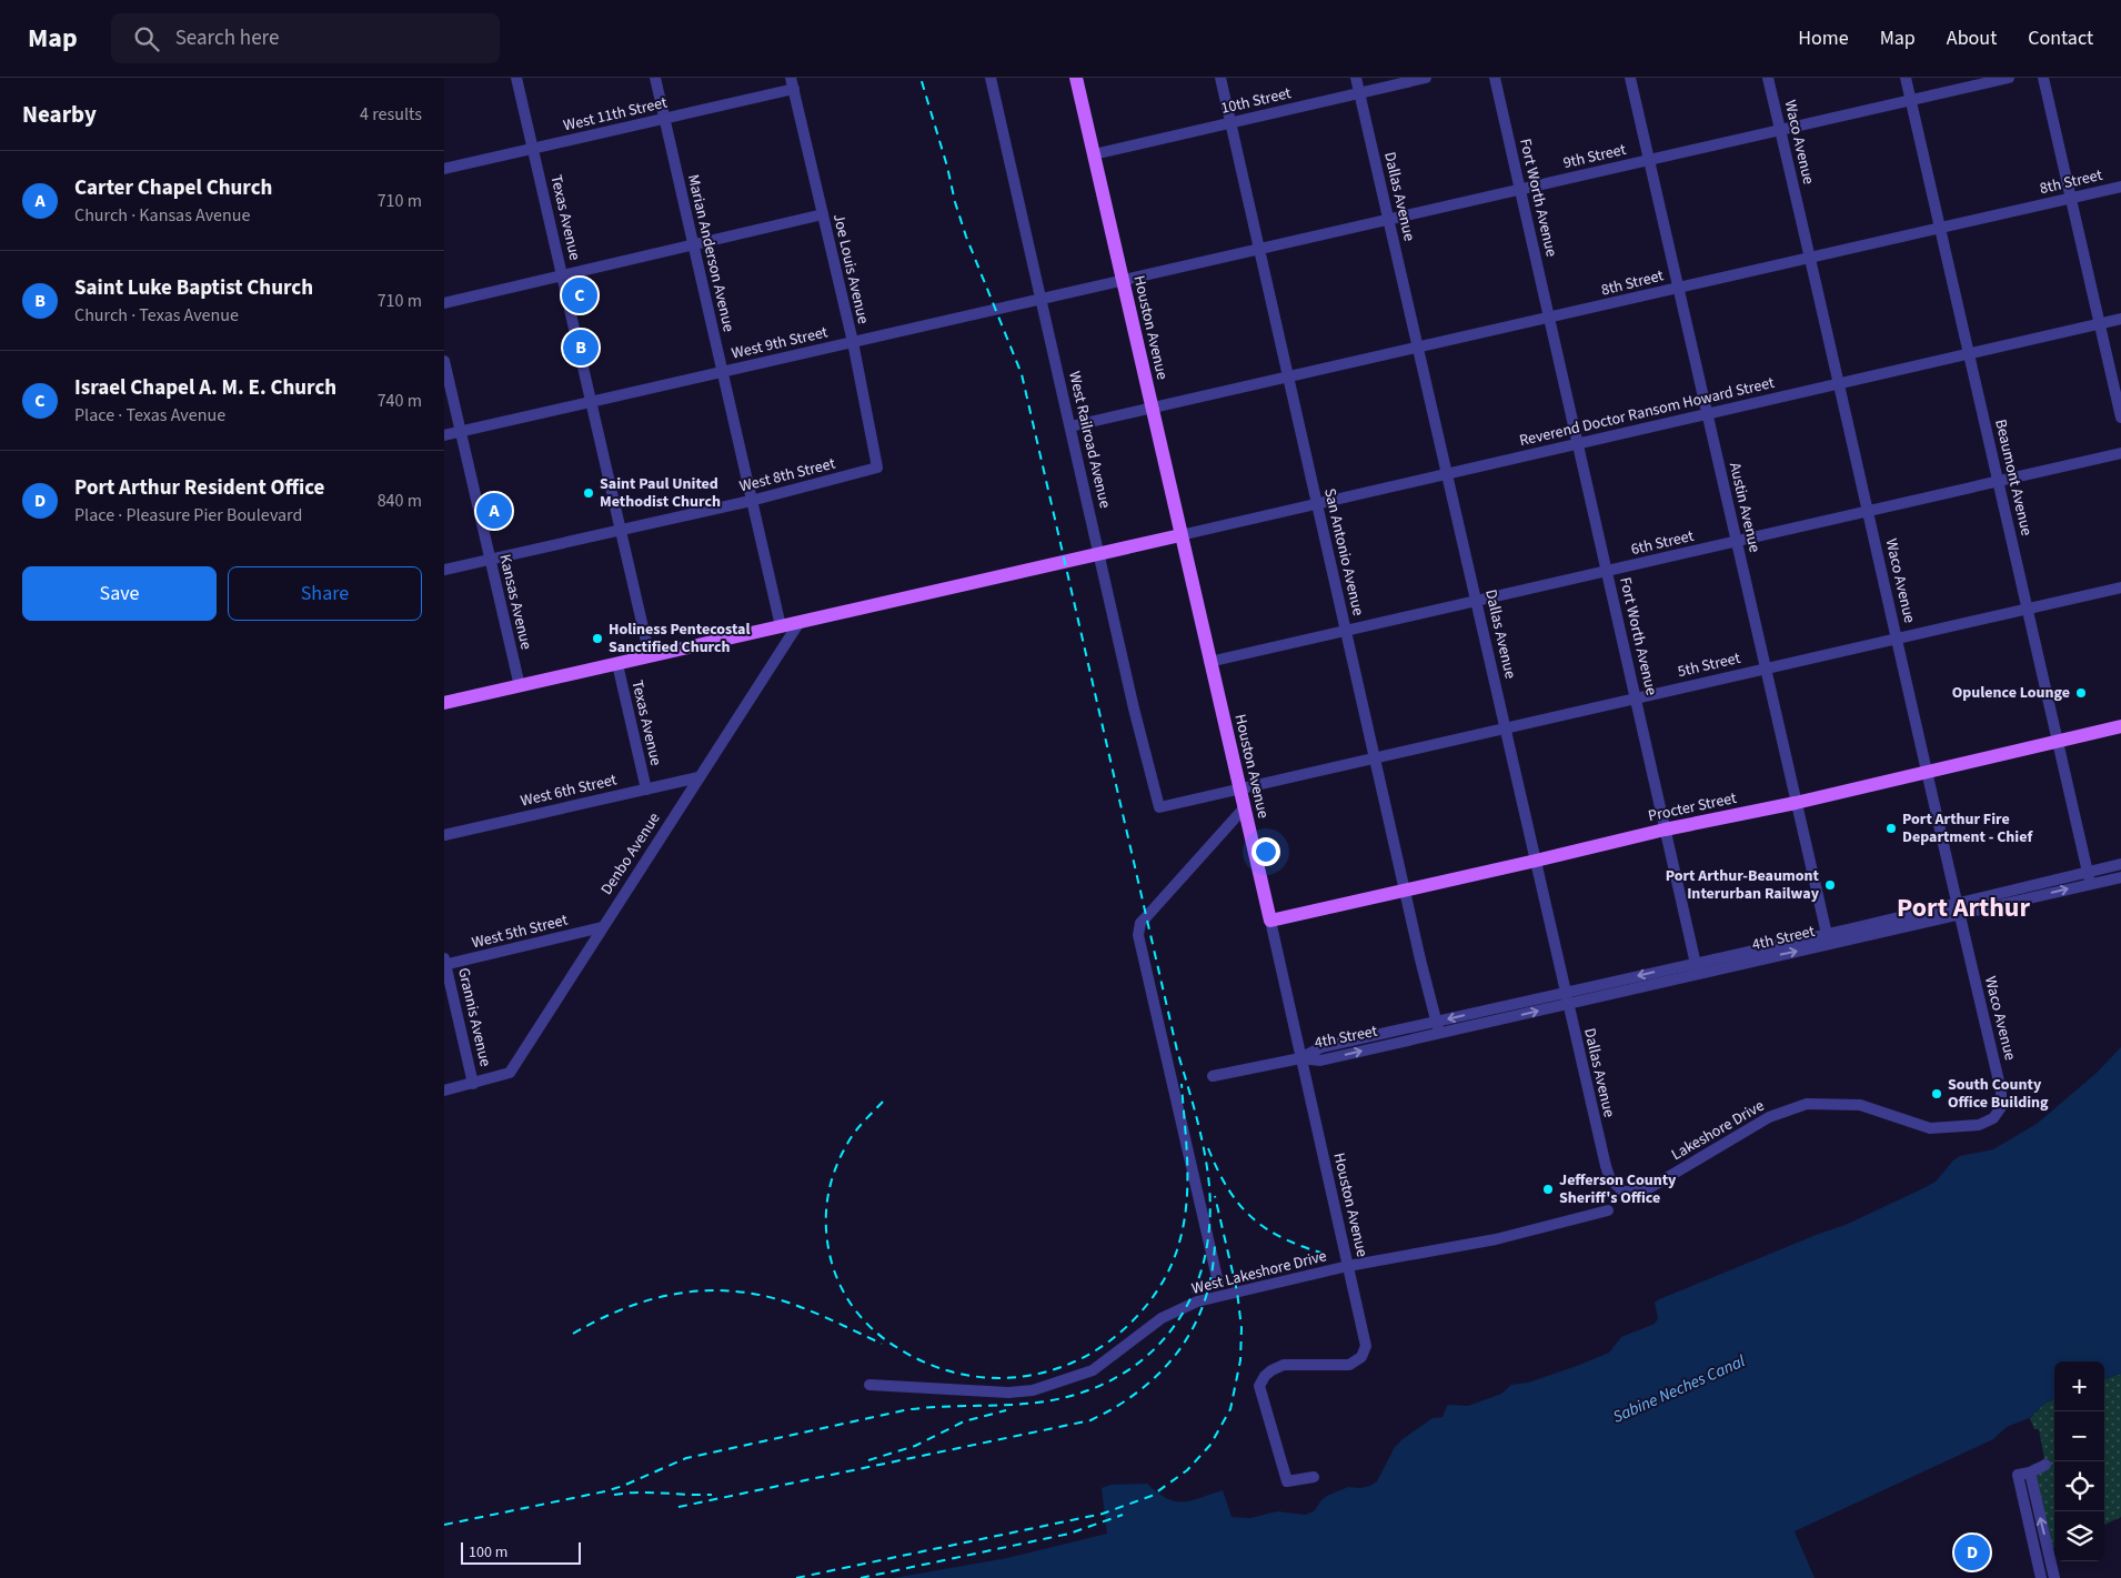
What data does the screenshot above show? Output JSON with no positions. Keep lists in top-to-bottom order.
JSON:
{
  "streets": {
    "main road": ["Houston Avenue", "Procter Street"],
    "street": [
      "10th Street",
      "West 11th Street",
      "Waco Avenue",
      "9th Street",
      "8th Street",
      "Dallas Avenue",
      "Fort Worth Avenue",
      "Texas Avenue",
      "Marian Anderson Avenue",
      "Joe Louis Avenue",
      "West 9th Street",
      "Reverend Doctor Ransom Howard Street",
      "West Railroad Avenue",
      "West 8th Street",
      "Beaumont Avenue",
      "Austin Avenue",
      "6th Street",
      "San Antonio Avenue",
      "Kansas Avenue",
      "5th Street",
      "West 6th Street",
      "Denbo Avenue",
      "West 5th Street",
      "4th Street",
      "Grannis Avenue",
      "Lakeshore Drive",
      "West Lakeshore Drive"
    ]
  },
  "crossings": [
    ["10th Street", "Dallas Avenue"],
    ["10th Street", "Houston Avenue"],
    ["10th Street", "San Antonio Avenue"],
    ["West 11th Street", "Texas Avenue"],
    ["West 11th Street", "Marian Anderson Avenue"],
    ["West 11th Street", "Joe Louis Avenue"],
    ["Waco Avenue", "9th Street"],
    ["Waco Avenue", "8th Street"],
    ["Waco Avenue", "Reverend Doctor Ransom Howard Street"],
    ["Waco Avenue", "6th Street"],
    ["Waco Avenue", "5th Street"],
    ["Waco Avenue", "Procter Street"],
    ["Waco Avenue", "4th Street"],
    ["Waco Avenue", "Lakeshore Drive"],
    ["9th Street", "Dallas Avenue"],
    ["9th Street", "Fort Worth Avenue"],
    ["9th Street", "Houston Avenue"],
    ["9th Street", "West 9th Street"],
    ["9th Street", "Beaumont Avenue"],
    ["9th Street", "Austin Avenue"],
    ["9th Street", "San Antonio Avenue"],
    ["8th Street", "Dallas Avenue"],
    ["8th Street", "Fort Worth Avenue"],
    ["8th Street", "Houston Avenue"],
    ["8th Street", "Beaumont Avenue"],
    ["8th Street", "Austin Avenue"],
    ["8th Street", "San Antonio Avenue"],
    ["Dallas Avenue", "Reverend Doctor Ransom Howard Street"],
    ["Dallas Avenue", "6th Street"],
    ["Dallas Avenue", "5th Street"],
    ["Dallas Avenue", "Procter Street"],
    ["Dallas Avenue", "4th Street"],
    ["Dallas Avenue", "Lakeshore Drive"],
    ["Fort Worth Avenue", "Reverend Doctor Ransom Howard Street"],
    ["Fort Worth Avenue", "6th Street"],
    ["Fort Worth Avenue", "5th Street"],
    ["Fort Worth Avenue", "Procter Street"],
    ["Fort Worth Avenue", "4th Street"],
    ["Texas Avenue", "West 9th Street"],
    ["Texas Avenue", "West 8th Street"],
    ["Texas Avenue", "West 6th Street"],
    ["Marian Anderson Avenue", "West 9th Street"],
    ["Marian Anderson Avenue", "West 8th Street"],
    ["Joe Louis Avenue", "West 9th Street"],
    ["Joe Louis Avenue", "West 8th Street"],
    ["Houston Avenue", "West 9th Street"],
    ["Houston Avenue", "Reverend Doctor Ransom Howard Street"],
    ["Houston Avenue", "West Railroad Avenue"],
    ["Houston Avenue", "6th Street"],
    ["Houston Avenue", "5th Street"],
    ["Houston Avenue", "Procter Street"],
    ["Houston Avenue", "4th Street"],
    ["Houston Avenue", "West Lakeshore Drive"],
    ["West 9th Street", "West Railroad Avenue"],
    ["West 9th Street", "Kansas Avenue"],
    ["Reverend Doctor Ransom Howard Street", "Beaumont Avenue"],
    ["Reverend Doctor Ransom Howard Street", "Austin Avenue"],
    ["Reverend Doctor Ransom Howard Street", "San Antonio Avenue"],
    ["West Railroad Avenue", "5th Street"],
    ["West 8th Street", "Kansas Avenue"],
    ["Beaumont Avenue", "6th Street"],
    ["Beaumont Avenue", "5th Street"],
    ["Beaumont Avenue", "Procter Street"],
    ["Beaumont Avenue", "4th Street"],
    ["Austin Avenue", "6th Street"],
    ["Austin Avenue", "5th Street"],
    ["Austin Avenue", "Procter Street"],
    ["Austin Avenue", "4th Street"],
    ["6th Street", "San Antonio Avenue"],
    ["San Antonio Avenue", "5th Street"],
    ["San Antonio Avenue", "Procter Street"],
    ["San Antonio Avenue", "4th Street"],
    ["West 6th Street", "Denbo Avenue"],
    ["Denbo Avenue", "West 5th Street"],
    ["Denbo Avenue", "Grannis Avenue"],
    ["West 5th Street", "Grannis Avenue"]
  ],
  "districts": ["Port Arthur"],
  "water": ["Sabine Neches Canal"],
  "places": [
    "Saint Paul United Methodist Church",
    "Holiness Pentecostal Sanctified Church",
    "Opulence Lounge",
    "Port Arthur Fire Department - Chief",
    "Port Arthur-Beaumont Interurban Railway",
    "South County Office Building",
    "Jefferson County Sheriff's Office"
  ],
  "scale_bar": "100 m",
  "page": {
    "header": "Map",
    "search": "Search here",
    "nav": [
      "Home",
      "Map",
      "About",
      "Contact"
    ],
    "heading": ["Nearby", "4 results"],
    "list": [
      {
        "mark": "A",
        "name": "Carter Chapel Church",
        "note": "Church · Kansas Avenue",
        "value": "710 m"
      },
      {
        "mark": "B",
        "name": "Saint Luke Baptist Church",
        "note": "Church · Texas Avenue",
        "value": "710 m"
      },
      {
        "mark": "C",
        "name": "Israel Chapel A. M. E. Church",
        "note": "Place · Texas Avenue",
        "value": "740 m"
      },
      {
        "mark": "D",
        "name": "Port Arthur Resident Office",
        "note": "Place · Pleasure Pier Boulevard",
        "value": "840 m"
      }
    ],
    "pins": [
      "C",
      "B",
      "A",
      "D"
    ],
    "buttons": ["Save", "Share"],
    "map_buttons": ["+", "−"],
    "scale": "100 m"
  }
}
